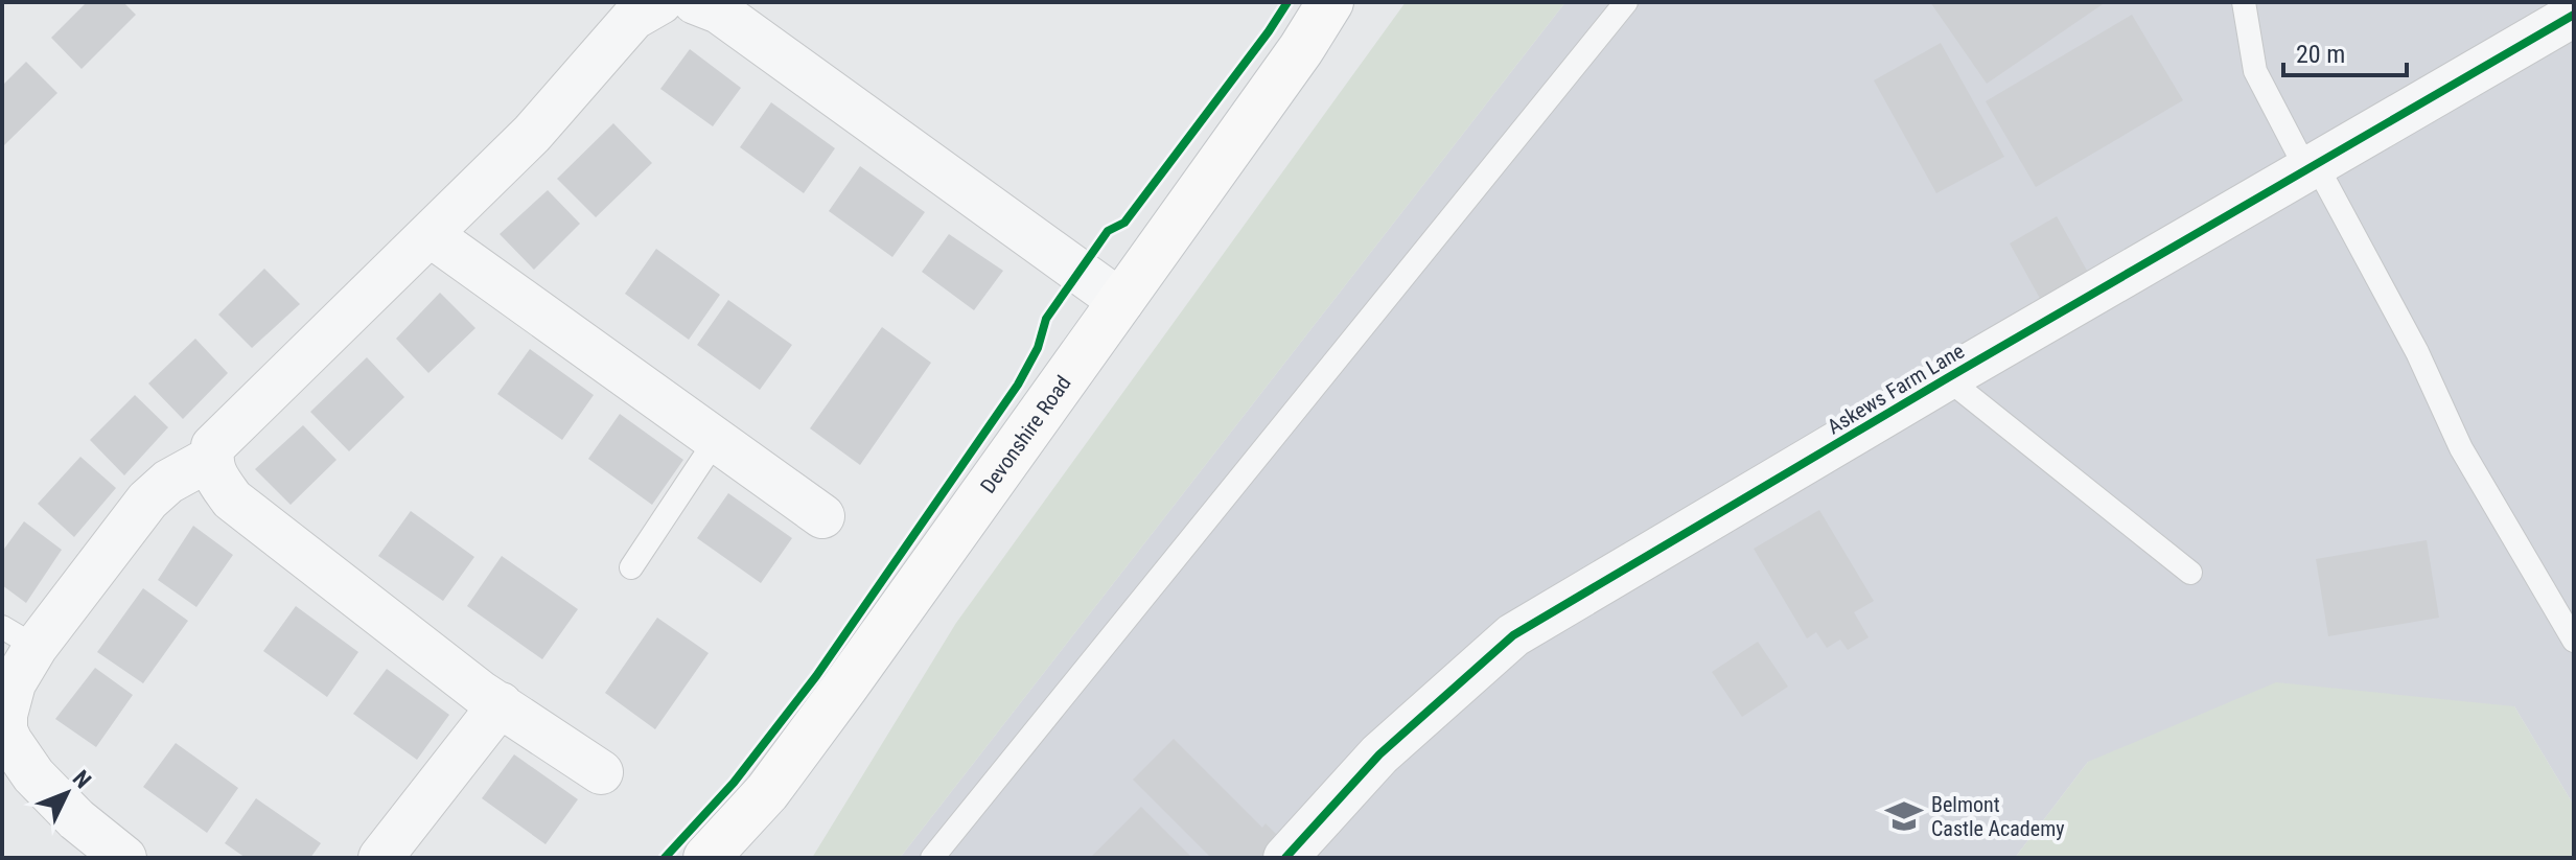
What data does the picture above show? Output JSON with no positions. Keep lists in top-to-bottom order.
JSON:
{
  "streets": {
    "main road": ["Devonshire Road"],
    "street": ["Askews Farm Lane"]
  },
  "places": {
    "school or university": ["Belmont Castle Academy"]
  },
  "scale_bar": "20 m",
  "north": "top right"
}
